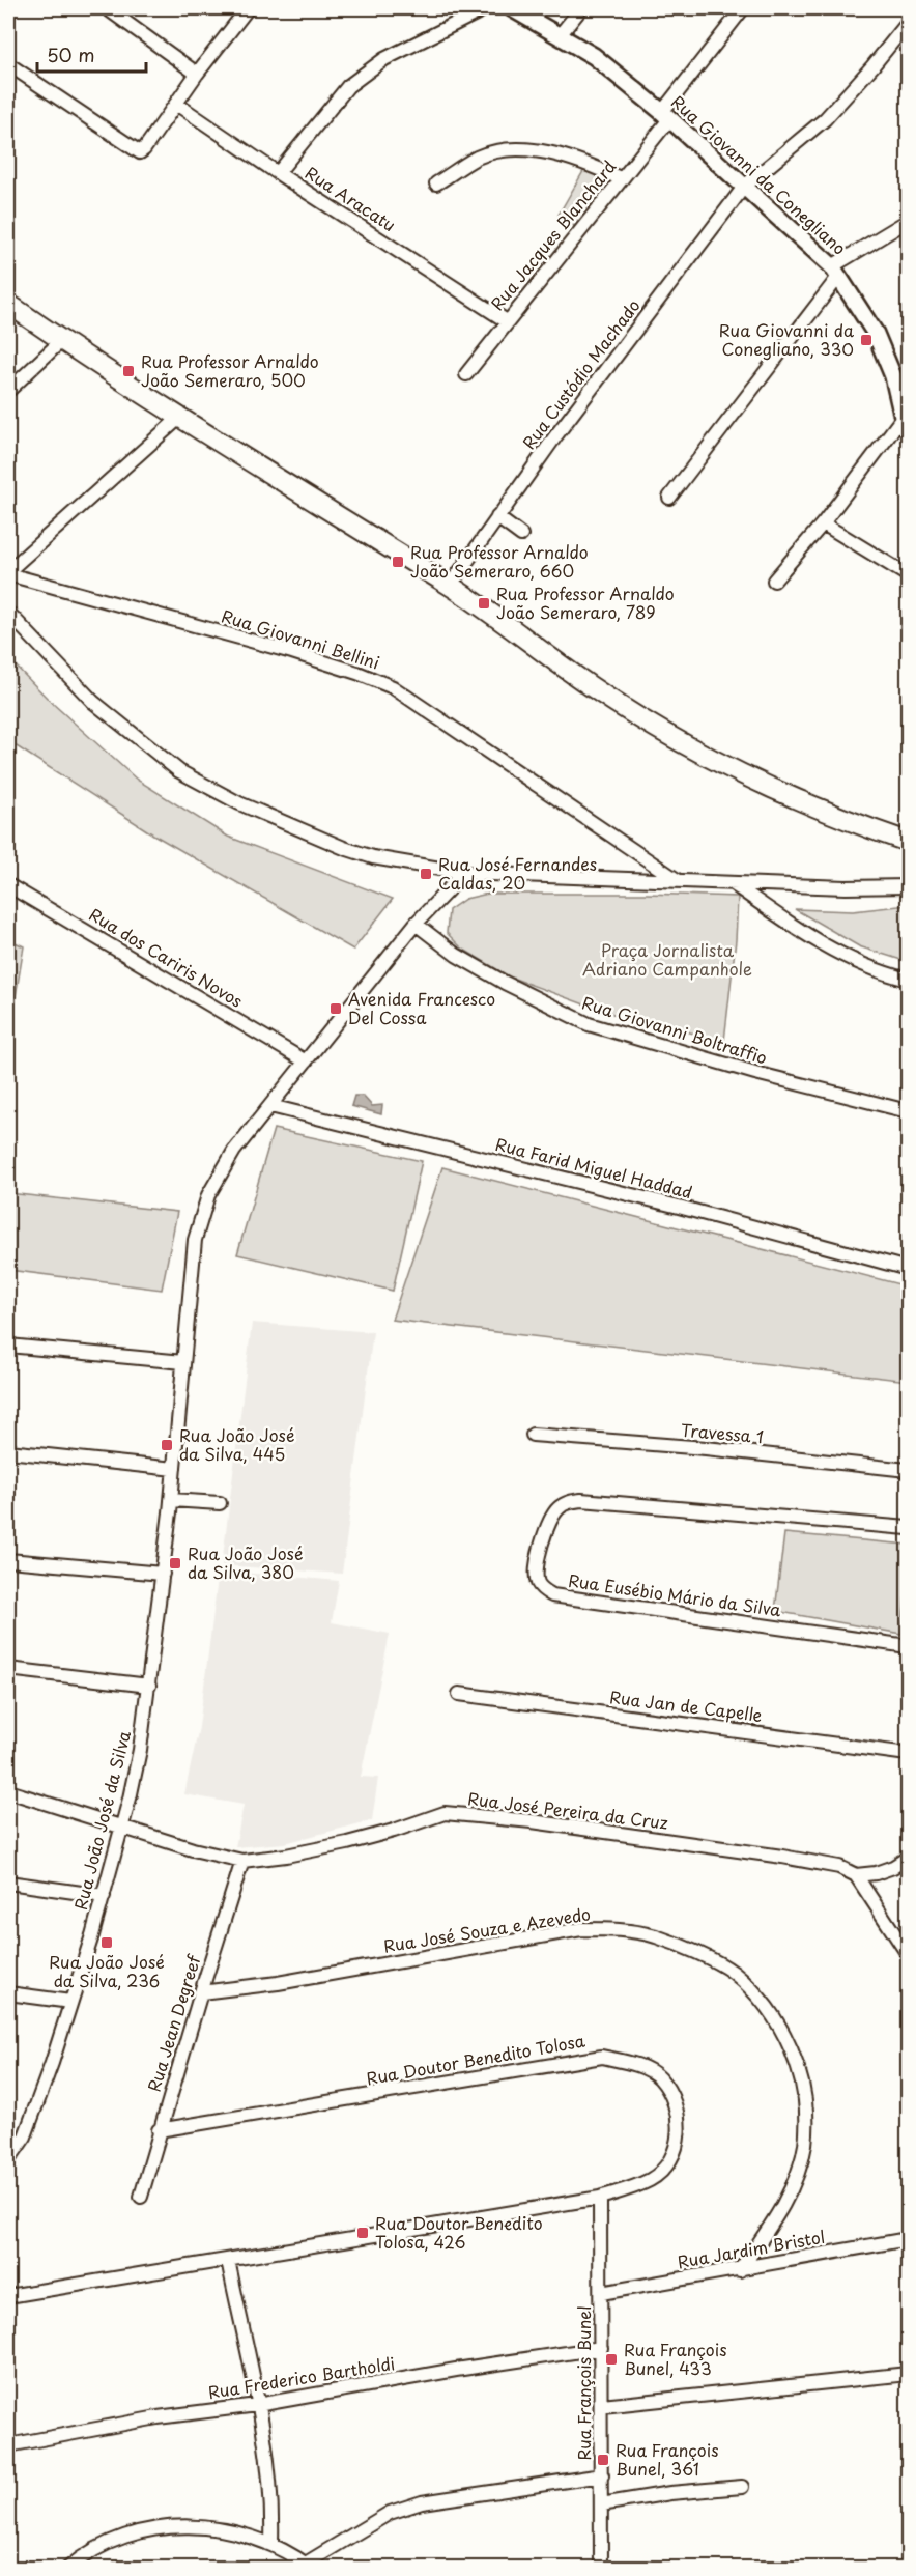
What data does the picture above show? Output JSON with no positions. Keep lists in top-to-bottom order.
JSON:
{
  "streets": {
    "street": [
      "Rua Giovanni da Conegliano",
      "Rua Aracatu",
      "Rua Jacques Blanchard",
      "Rua Custódio Machado",
      "Rua Giovanni Bellini",
      "Rua dos Cariris Novos",
      "Rua Giovanni Boltraffio",
      "Rua Farid Miguel Haddad",
      "Travessa 1",
      "Rua Eusébio Mário da Silva",
      "Rua Jan de Capelle",
      "Rua José Pereira da Cruz",
      "Rua João José da Silva",
      "Rua José Souza e Azevedo",
      "Rua Jean Degreef",
      "Rua Doutor Benedito Tolosa",
      "Rua Jardim Bristol",
      "Rua Frederico Bartholdi",
      "Rua François Bunel"
    ]
  },
  "crossings": [
    ["Rua Giovanni da Conegliano", "Rua Jacques Blanchard"],
    ["Rua Giovanni da Conegliano", "Rua Custódio Machado"],
    ["Rua Aracatu", "Rua Jacques Blanchard"],
    ["Rua José Pereira da Cruz", "Rua João José da Silva"],
    ["Rua José Pereira da Cruz", "Rua Jean Degreef"],
    ["Rua José Souza e Azevedo", "Rua Jean Degreef"],
    ["Rua José Souza e Azevedo", "Rua Jardim Bristol"],
    ["Rua Jean Degreef", "Rua Doutor Benedito Tolosa"],
    ["Rua Doutor Benedito Tolosa", "Rua François Bunel"],
    ["Rua Jardim Bristol", "Rua François Bunel"],
    ["Rua Frederico Bartholdi", "Rua François Bunel"]
  ],
  "parks": ["Praça Jornalista Adriano Campanhole"],
  "places": {
    "transit": [
      "Rua Giovanni da Conegliano, 330",
      "Rua Professor Arnaldo João Semeraro, 500",
      "Rua Professor Arnaldo João Semeraro, 660",
      "Rua Professor Arnaldo João Semeraro, 789",
      "Rua José Fernandes Caldas, 20",
      "Avenida Francesco Del Cossa",
      "Rua João José da Silva, 445",
      "Rua João José da Silva, 380",
      "Rua João José da Silva, 236",
      "Rua Doutor Benedito Tolosa, 426",
      "Rua François Bunel, 433",
      "Rua François Bunel, 361"
    ]
  },
  "scale_bar": "50 m"
}
